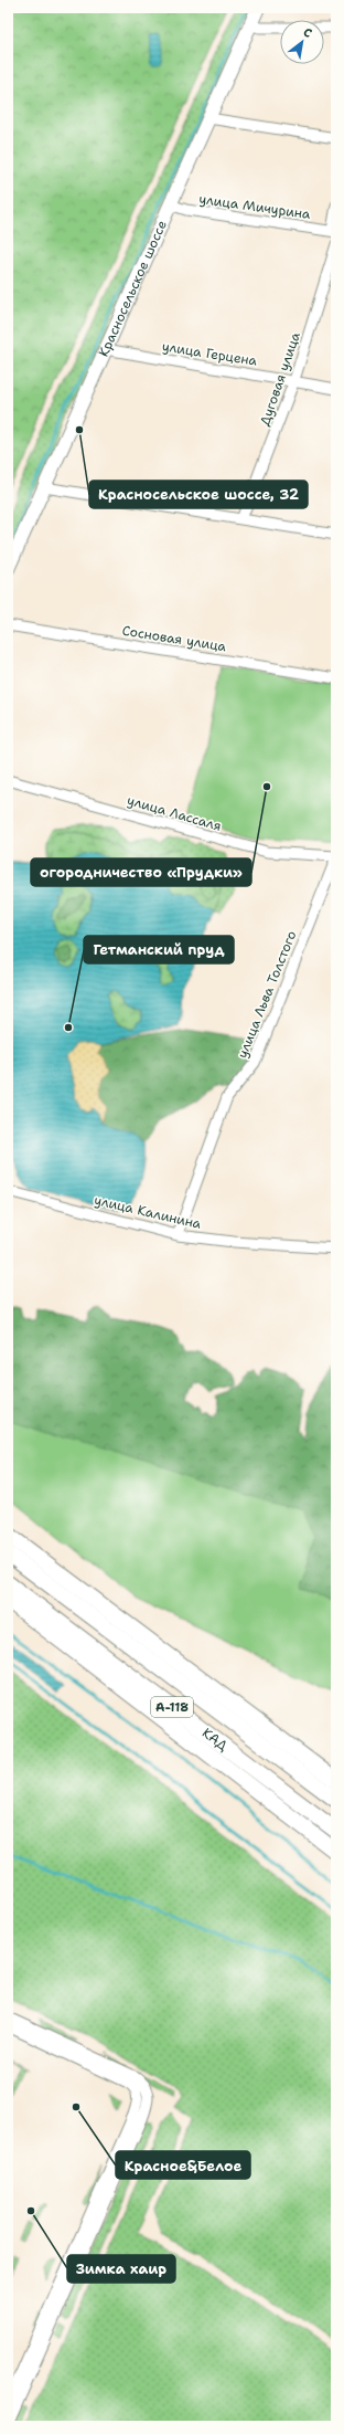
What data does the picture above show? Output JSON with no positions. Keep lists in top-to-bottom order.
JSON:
{
  "streets": {
    "highway": ["А-118", "КАД"],
    "main road": ["Красносельское шоссе"],
    "street": [
      "улица Мичурина",
      "улица Герцена",
      "Дуговая улица",
      "Сосновая улица",
      "улица Лассаля",
      "улица Льва Толстого",
      "улица Калинина"
    ]
  },
  "crossings": [
    ["улица Мичурина", "Красносельское шоссе"],
    ["Красносельское шоссе", "улица Герцена"],
    ["улица Герцена", "Дуговая улица"],
    ["улица Лассаля", "улица Льва Толстого"],
    ["улица Льва Толстого", "улица Калинина"]
  ],
  "places": [
    "Красносельское шоссе, 32",
    "огородничество «Прудки»",
    "Гетманский пруд",
    "Красное&Белое",
    "Зимка хаир"
  ],
  "north": "top right"
}
